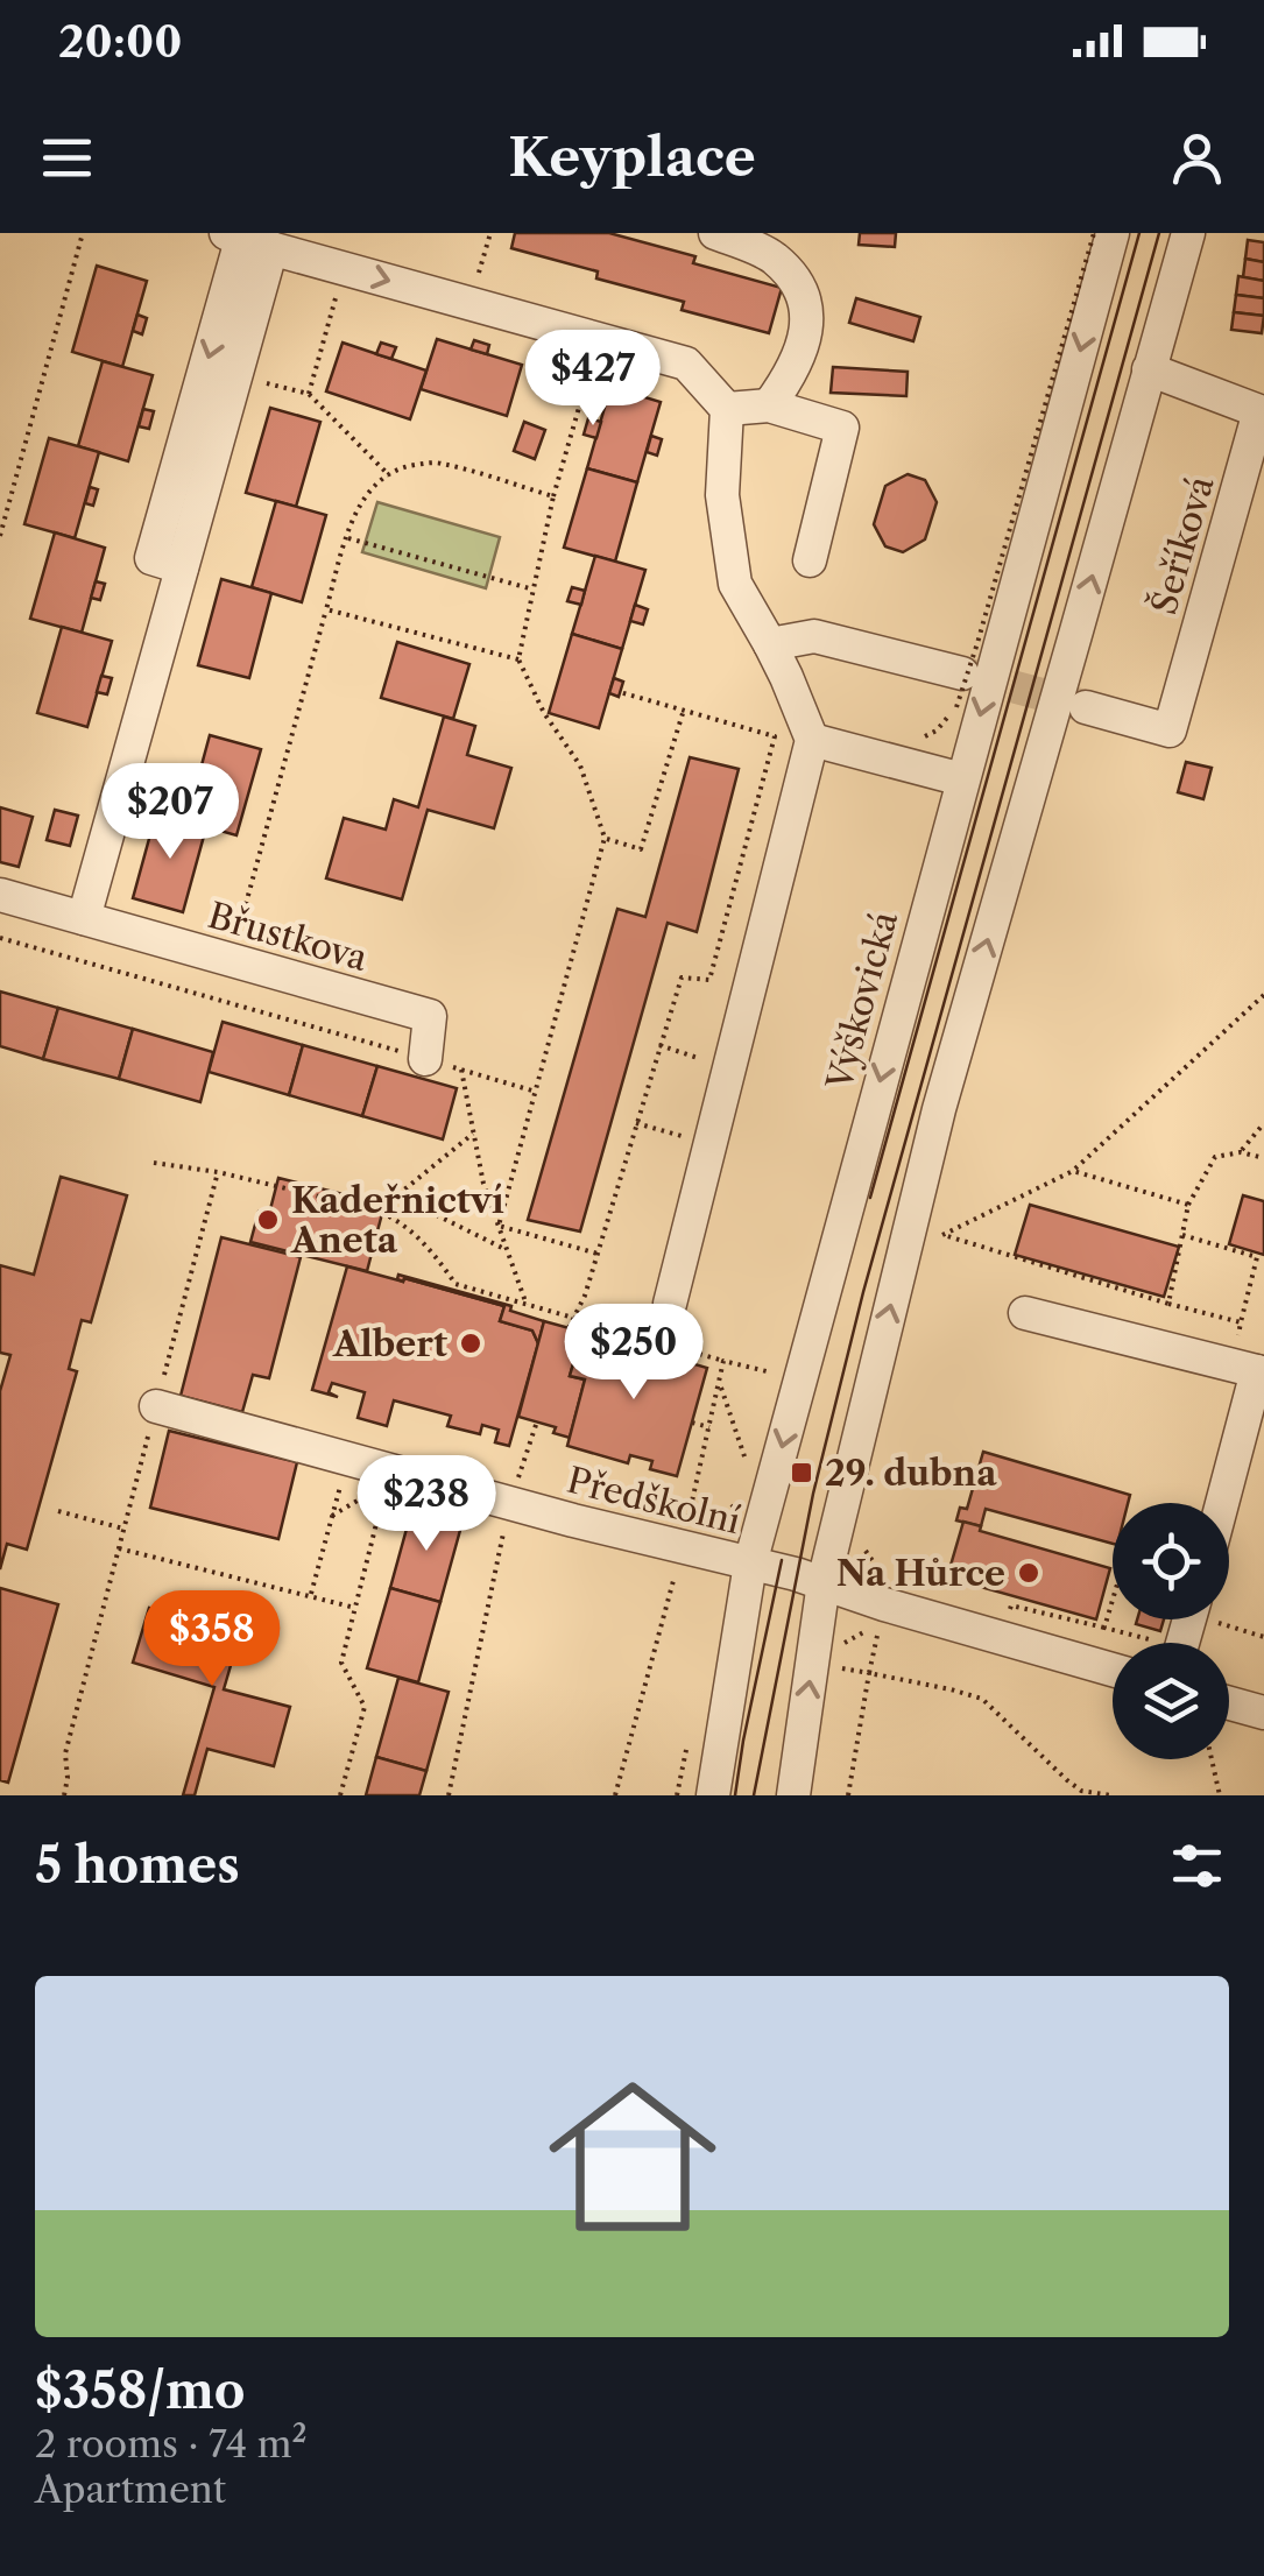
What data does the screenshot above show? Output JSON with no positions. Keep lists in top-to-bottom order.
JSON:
{
  "streets": {
    "street": [
      "Šeříková",
      "Břustkova",
      "Výškovická",
      "Předškolní"
    ]
  },
  "crossings": [
    ["Výškovická", "Předškolní"]
  ],
  "places": {
    "other": ["Kadeřnictví Aneta", "Albert", "Na Hůrce"],
    "transit": ["29. dubna"]
  },
  "page": {
    "status": "20:00",
    "header": "Keyplace",
    "price": [
      "$427",
      "$207",
      "$250",
      "$238",
      "$358"
    ],
    "heading": "5 homes",
    "list": [
      {
        "name": "$358/mo",
        "note": "2 rooms · 74 m² · Apartment"
      }
    ]
  }
}
